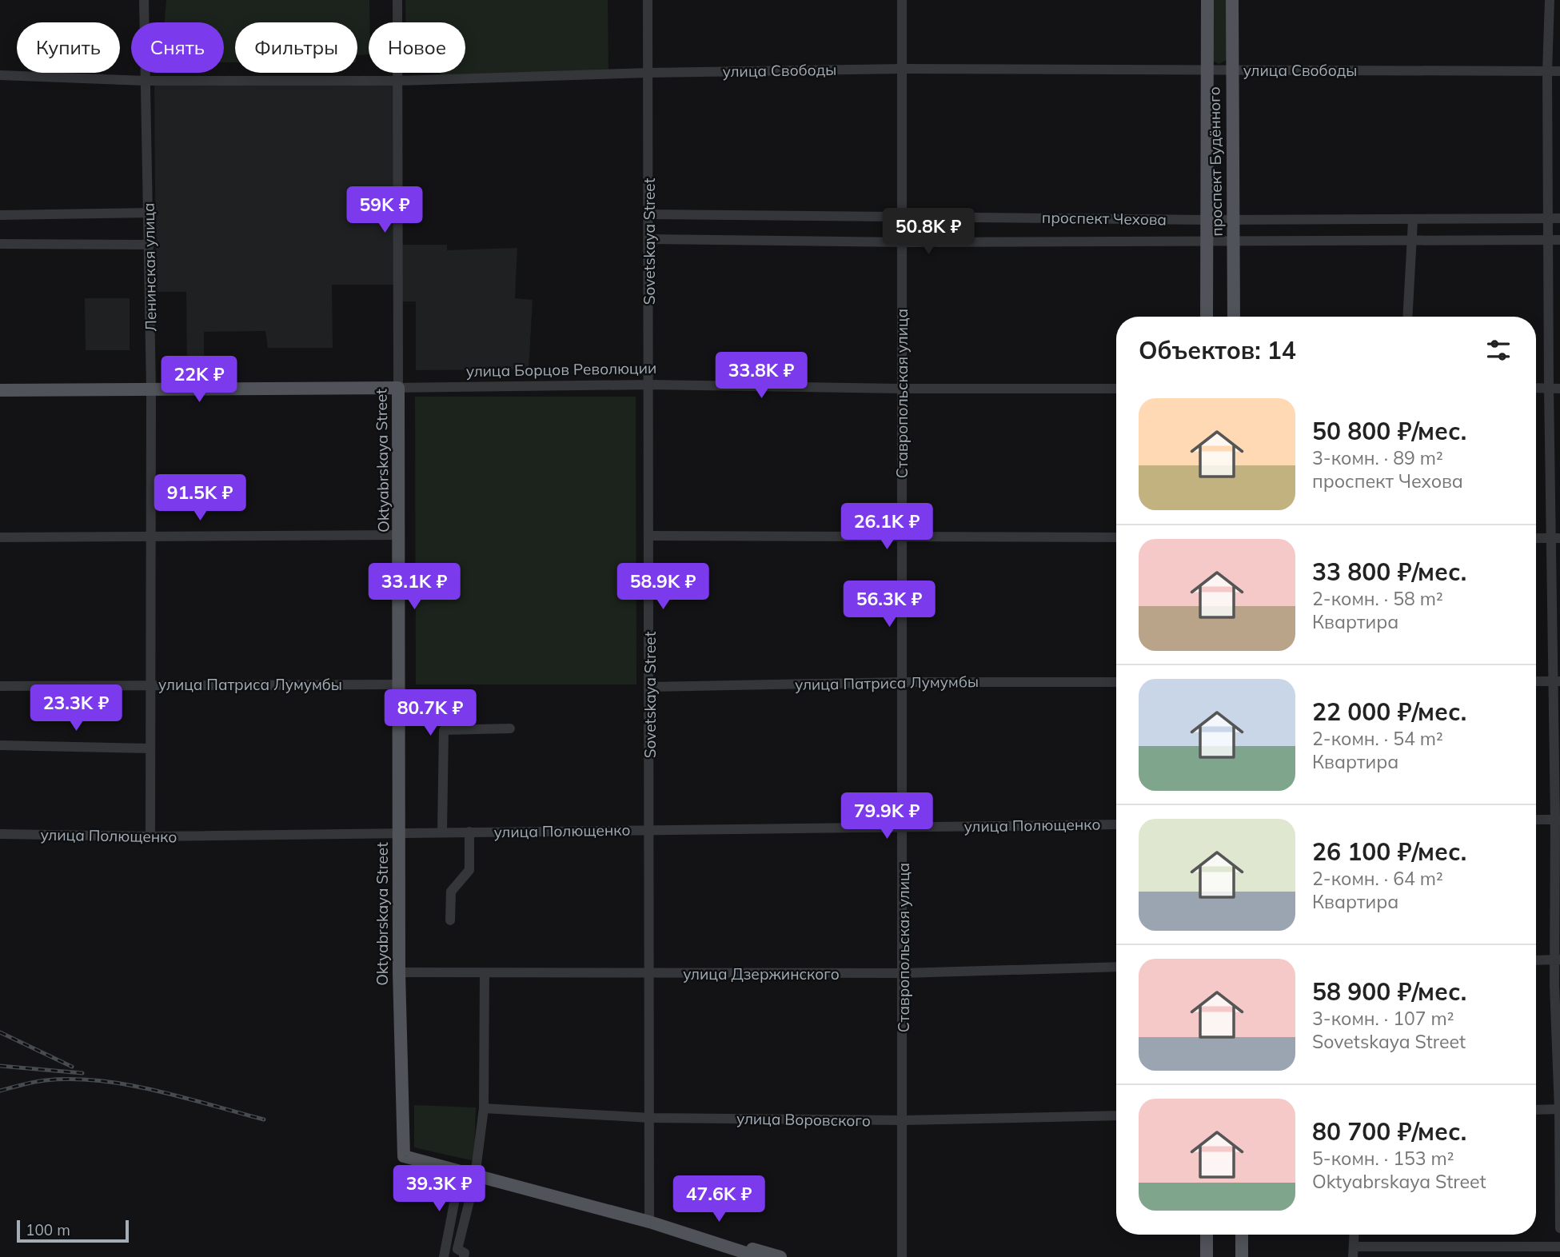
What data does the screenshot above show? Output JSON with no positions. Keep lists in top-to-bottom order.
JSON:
{
  "streets": {
    "main road": ["проспект Будённого", "улица Борцов Революции", "Oktyabrskaya Street"],
    "street": [
      "улица Свободы",
      "проспект Чехова",
      "Sovetskaya Street",
      "Ленинская улица",
      "Ставропольская улица",
      "улица Патриса Лумумбы",
      "улица Полющенко",
      "улица Дзержинского",
      "улица Воровского"
    ]
  },
  "crossings": [
    ["улица Свободы", "проспект Будённого"],
    ["улица Свободы", "Sovetskaya Street"],
    ["улица Свободы", "Ленинская улица"],
    ["улица Свободы", "Ставропольская улица"],
    ["улица Свободы", "Oktyabrskaya Street"],
    ["проспект Будённого", "проспект Чехова"],
    ["проспект Чехова", "Sovetskaya Street"],
    ["проспект Чехова", "Ставропольская улица"],
    ["Sovetskaya Street", "улица Борцов Революции"],
    ["Sovetskaya Street", "улица Патриса Лумумбы"],
    ["Sovetskaya Street", "улица Полющенко"],
    ["Sovetskaya Street", "улица Дзержинского"],
    ["Sovetskaya Street", "улица Воровского"],
    ["Ленинская улица", "улица Борцов Революции"],
    ["Ленинская улица", "улица Патриса Лумумбы"],
    ["Ленинская улица", "улица Полющенко"],
    ["улица Борцов Революции", "Ставропольская улица"],
    ["улица Борцов Революции", "Oktyabrskaya Street"],
    ["Ставропольская улица", "улица Патриса Лумумбы"],
    ["Ставропольская улица", "улица Полющенко"],
    ["Ставропольская улица", "улица Дзержинского"],
    ["Ставропольская улица", "улица Воровского"],
    ["Oktyabrskaya Street", "улица Патриса Лумумбы"],
    ["Oktyabrskaya Street", "улица Полющенко"],
    ["Oktyabrskaya Street", "улица Дзержинского"]
  ],
  "scale_bar": "100 m",
  "page": {
    "chip": [
      "Купить",
      "Снять",
      "Фильтры",
      "Новое"
    ],
    "price": [
      "59K ₽",
      "50.8K ₽",
      "33.8K ₽",
      "22K ₽",
      "91.5K ₽",
      "26.1K ₽",
      "33.1K ₽",
      "58.9K ₽",
      "56.3K ₽",
      "23.3K ₽",
      "80.7K ₽",
      "79.9K ₽",
      "39.3K ₽",
      "47.6K ₽"
    ],
    "heading": "Объектов: 14",
    "list": [
      {
        "name": "50 800 ₽/мес.",
        "note": "3-комн. · 89 m² · проспект Чехова"
      },
      {
        "name": "33 800 ₽/мес.",
        "note": "2-комн. · 58 m² · Квартира"
      },
      {
        "name": "22 000 ₽/мес.",
        "note": "2-комн. · 54 m² · Квартира"
      },
      {
        "name": "26 100 ₽/мес.",
        "note": "2-комн. · 64 m² · Квартира"
      },
      {
        "name": "58 900 ₽/мес.",
        "note": "3-комн. · 107 m² · Sovetskaya Street"
      },
      {
        "name": "80 700 ₽/мес.",
        "note": "5-комн. · 153 m² · Oktyabrskaya Street"
      }
    ],
    "scale": "100 m"
  }
}
